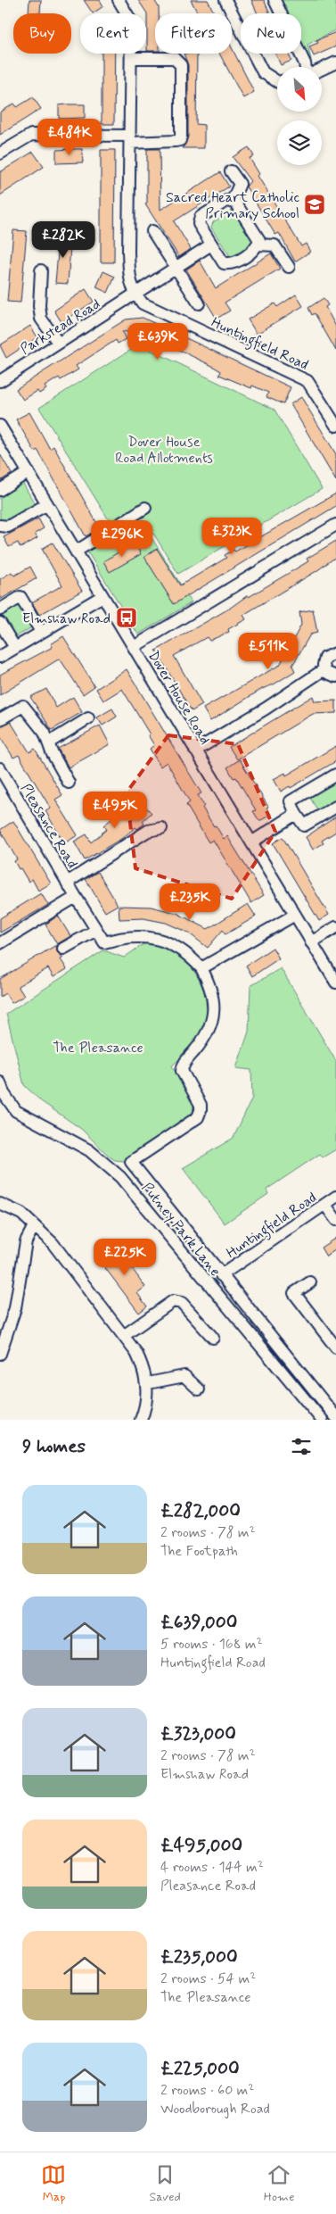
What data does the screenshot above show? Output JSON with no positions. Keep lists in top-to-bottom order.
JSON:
{
  "streets": {
    "street": [
      "Parkstead Road",
      "Huntingfield Road",
      "Dover House Road",
      "Pleasance Road",
      "Putney Park Lane"
    ]
  },
  "crossings": [
    ["Parkstead Road", "Huntingfield Road"],
    ["Huntingfield Road", "Putney Park Lane"]
  ],
  "parks": ["Dover House Road Allotments", "The Pleasance"],
  "places": {
    "school or university": ["Sacred Heart Catholic Primary School"],
    "bus stop": ["Elmshaw Road"]
  },
  "north": "bottom right",
  "page": {
    "chip": [
      "Buy",
      "Rent",
      "Filters",
      "New"
    ],
    "price": [
      "£484K",
      "£282K",
      "£639K",
      "£323K",
      "£296K",
      "£511K",
      "£495K",
      "£235K",
      "£225K"
    ],
    "heading": "9 homes",
    "list": [
      {
        "name": "£282,000",
        "note": "2 rooms · 78 m² · The Footpath"
      },
      {
        "name": "£639,000",
        "note": "5 rooms · 168 m² · Huntingfield Road"
      },
      {
        "name": "£323,000",
        "note": "2 rooms · 78 m² · Elmshaw Road"
      },
      {
        "name": "£495,000",
        "note": "4 rooms · 144 m² · Pleasance Road"
      },
      {
        "name": "£235,000",
        "note": "2 rooms · 54 m² · The Pleasance"
      },
      {
        "name": "£225,000",
        "note": "2 rooms · 60 m² · Woodborough Road"
      }
    ],
    "tabs": ["Map", "Saved", "Home"]
  }
}
